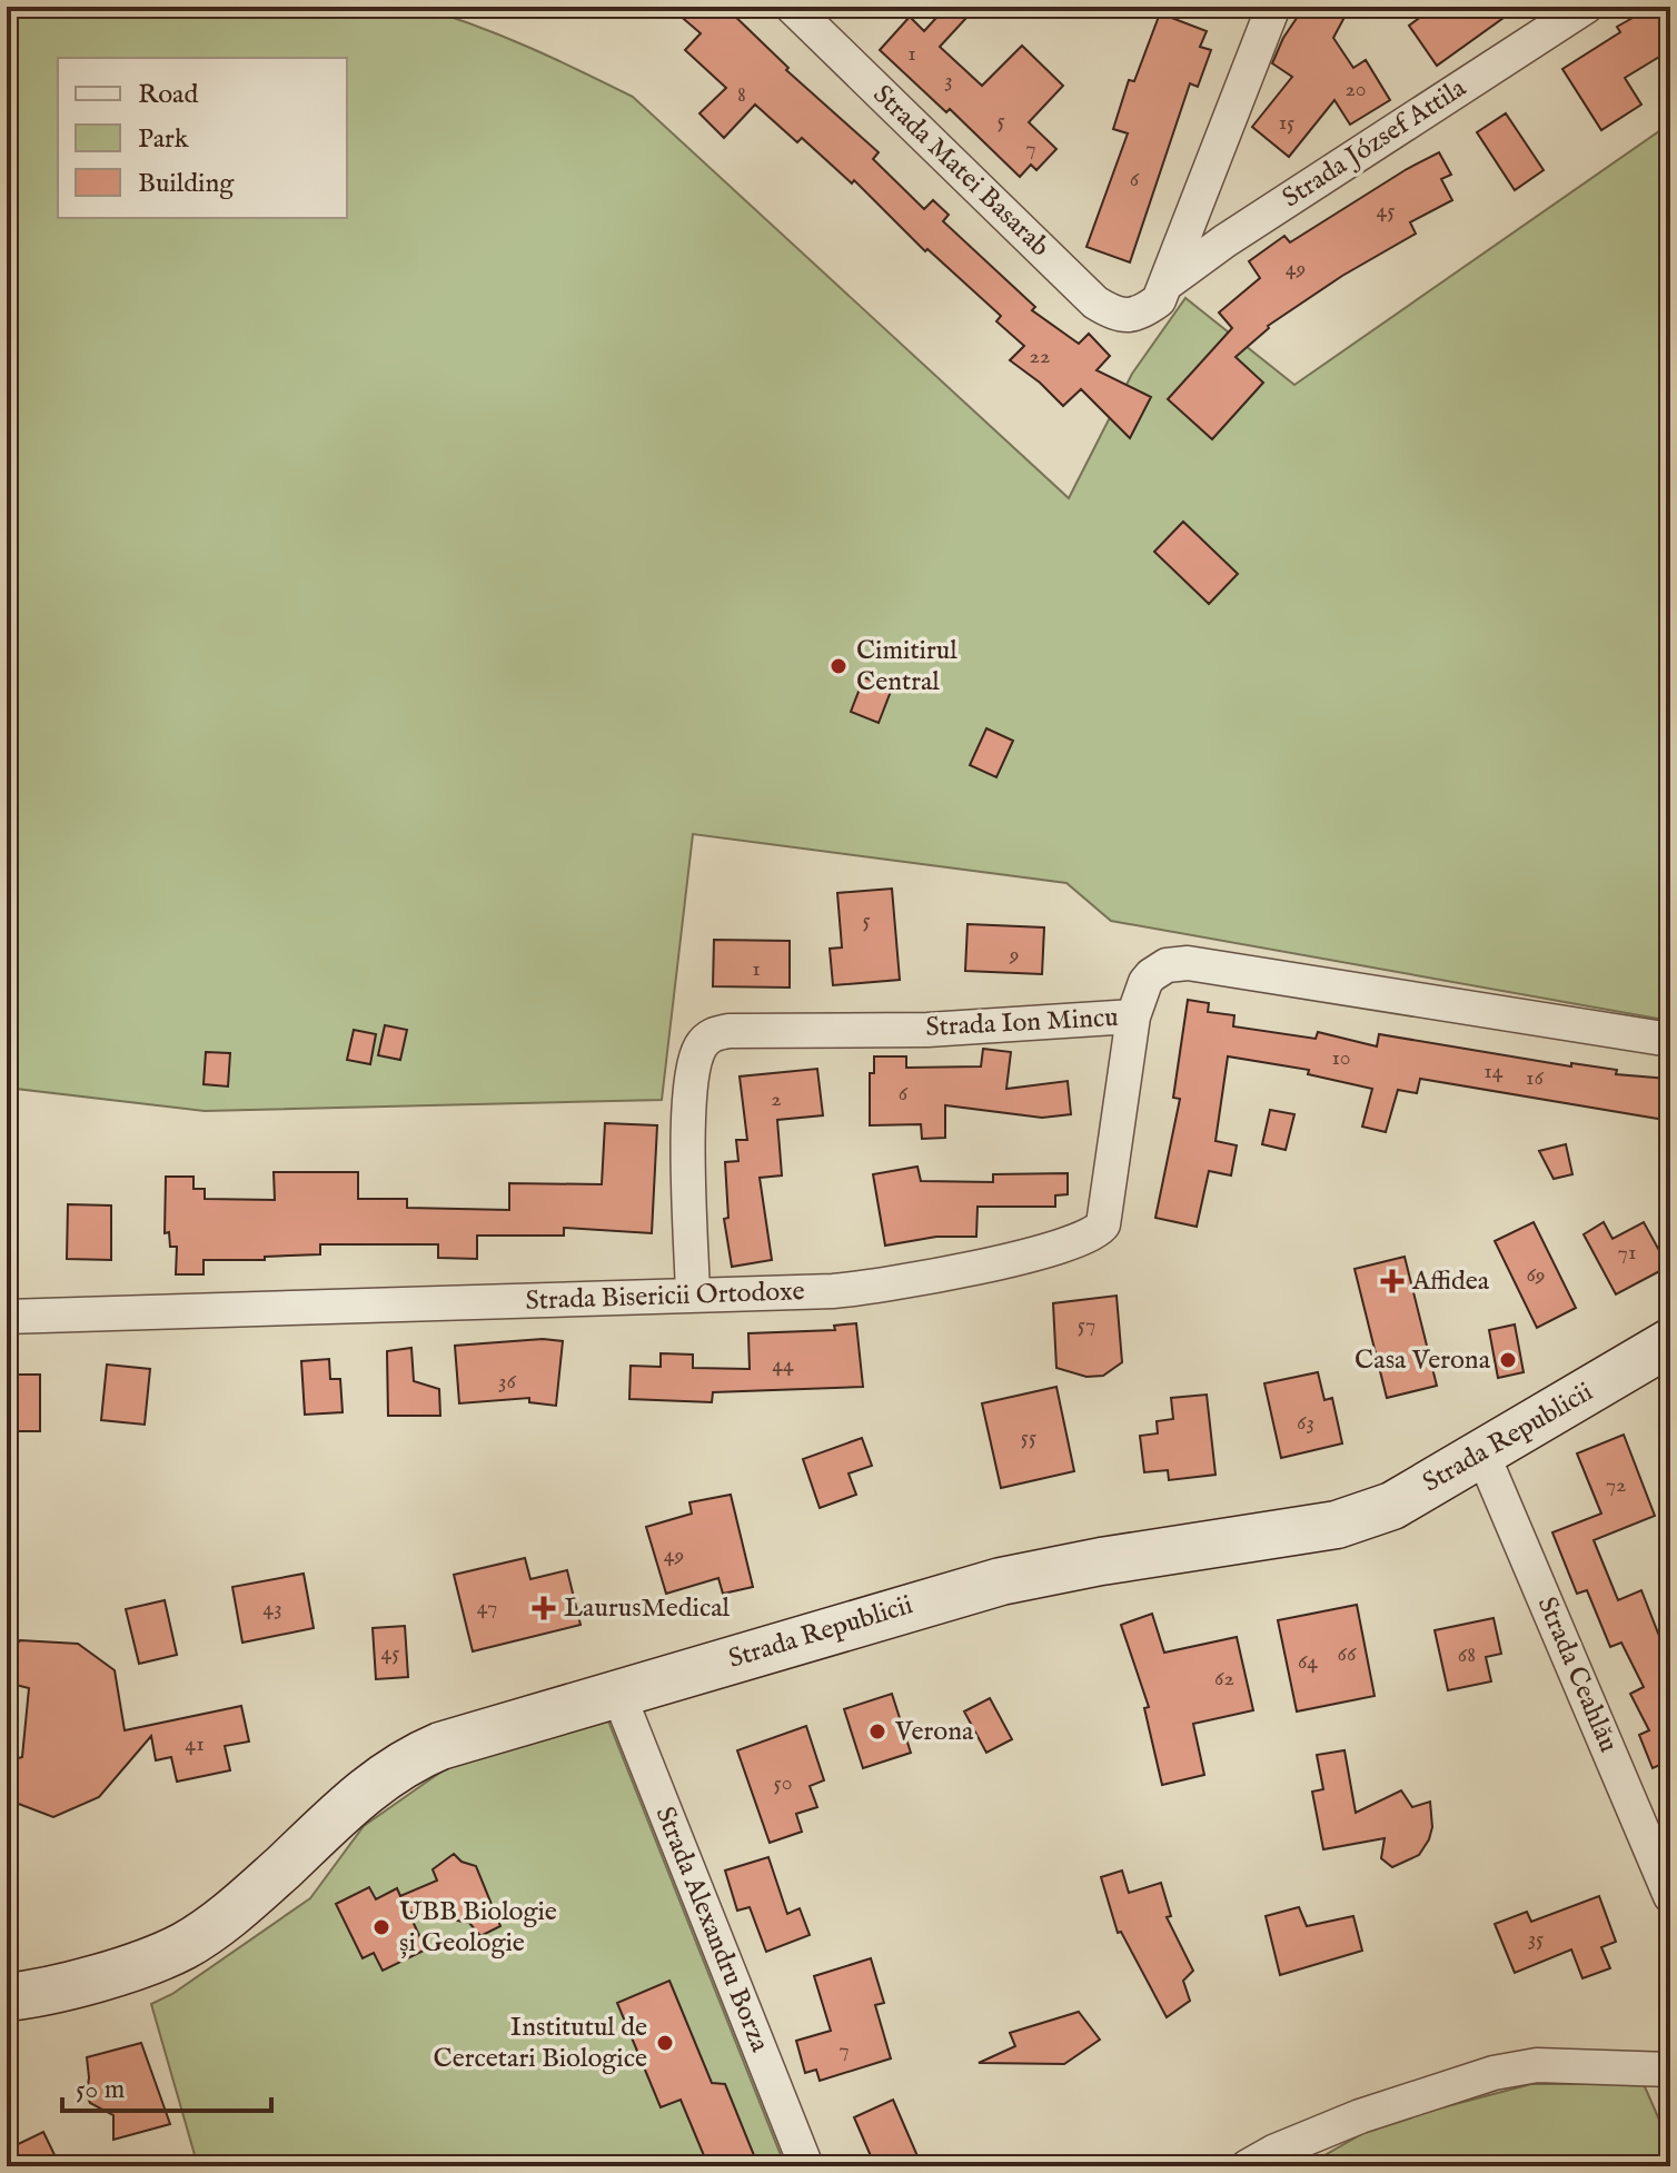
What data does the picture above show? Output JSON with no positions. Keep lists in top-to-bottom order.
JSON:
{
  "streets": {
    "street": [
      "Strada József Attila",
      "Strada Matei Basarab",
      "Strada Ion Mincu",
      "Strada Bisericii Ortodoxe",
      "Strada Republicii",
      "Strada Ceahlău",
      "Strada Alexandru Borza"
    ]
  },
  "crossings": [
    ["Strada József Attila", "Strada Matei Basarab"],
    ["Strada Ion Mincu", "Strada Bisericii Ortodoxe"],
    ["Strada Republicii", "Strada Ceahlău"],
    ["Strada Republicii", "Strada Alexandru Borza"]
  ],
  "places": {
    "other": [
      "Cimitirul Central",
      "Casa Verona",
      "Verona",
      "UBB Biologie și Geologie",
      "Institutul de Cercetari Biologice"
    ],
    "health": ["Affidea", "LaurusMedical"]
  },
  "house_numbers": [
    "1",
    "3",
    "20",
    "8",
    "5",
    "15",
    "7",
    "6",
    "45",
    "49",
    "22",
    "5",
    "9",
    "1",
    "10",
    "14",
    "16",
    "6",
    "2",
    "71",
    "69",
    "57",
    "44",
    "36",
    "63",
    "55",
    "72",
    "49",
    "47",
    "43",
    "45",
    "66",
    "68",
    "64",
    "62",
    "41",
    "50",
    "35",
    "7"
  ],
  "legend": ["Road", "Park", "Building"],
  "scale_bar": "50 m"
}
